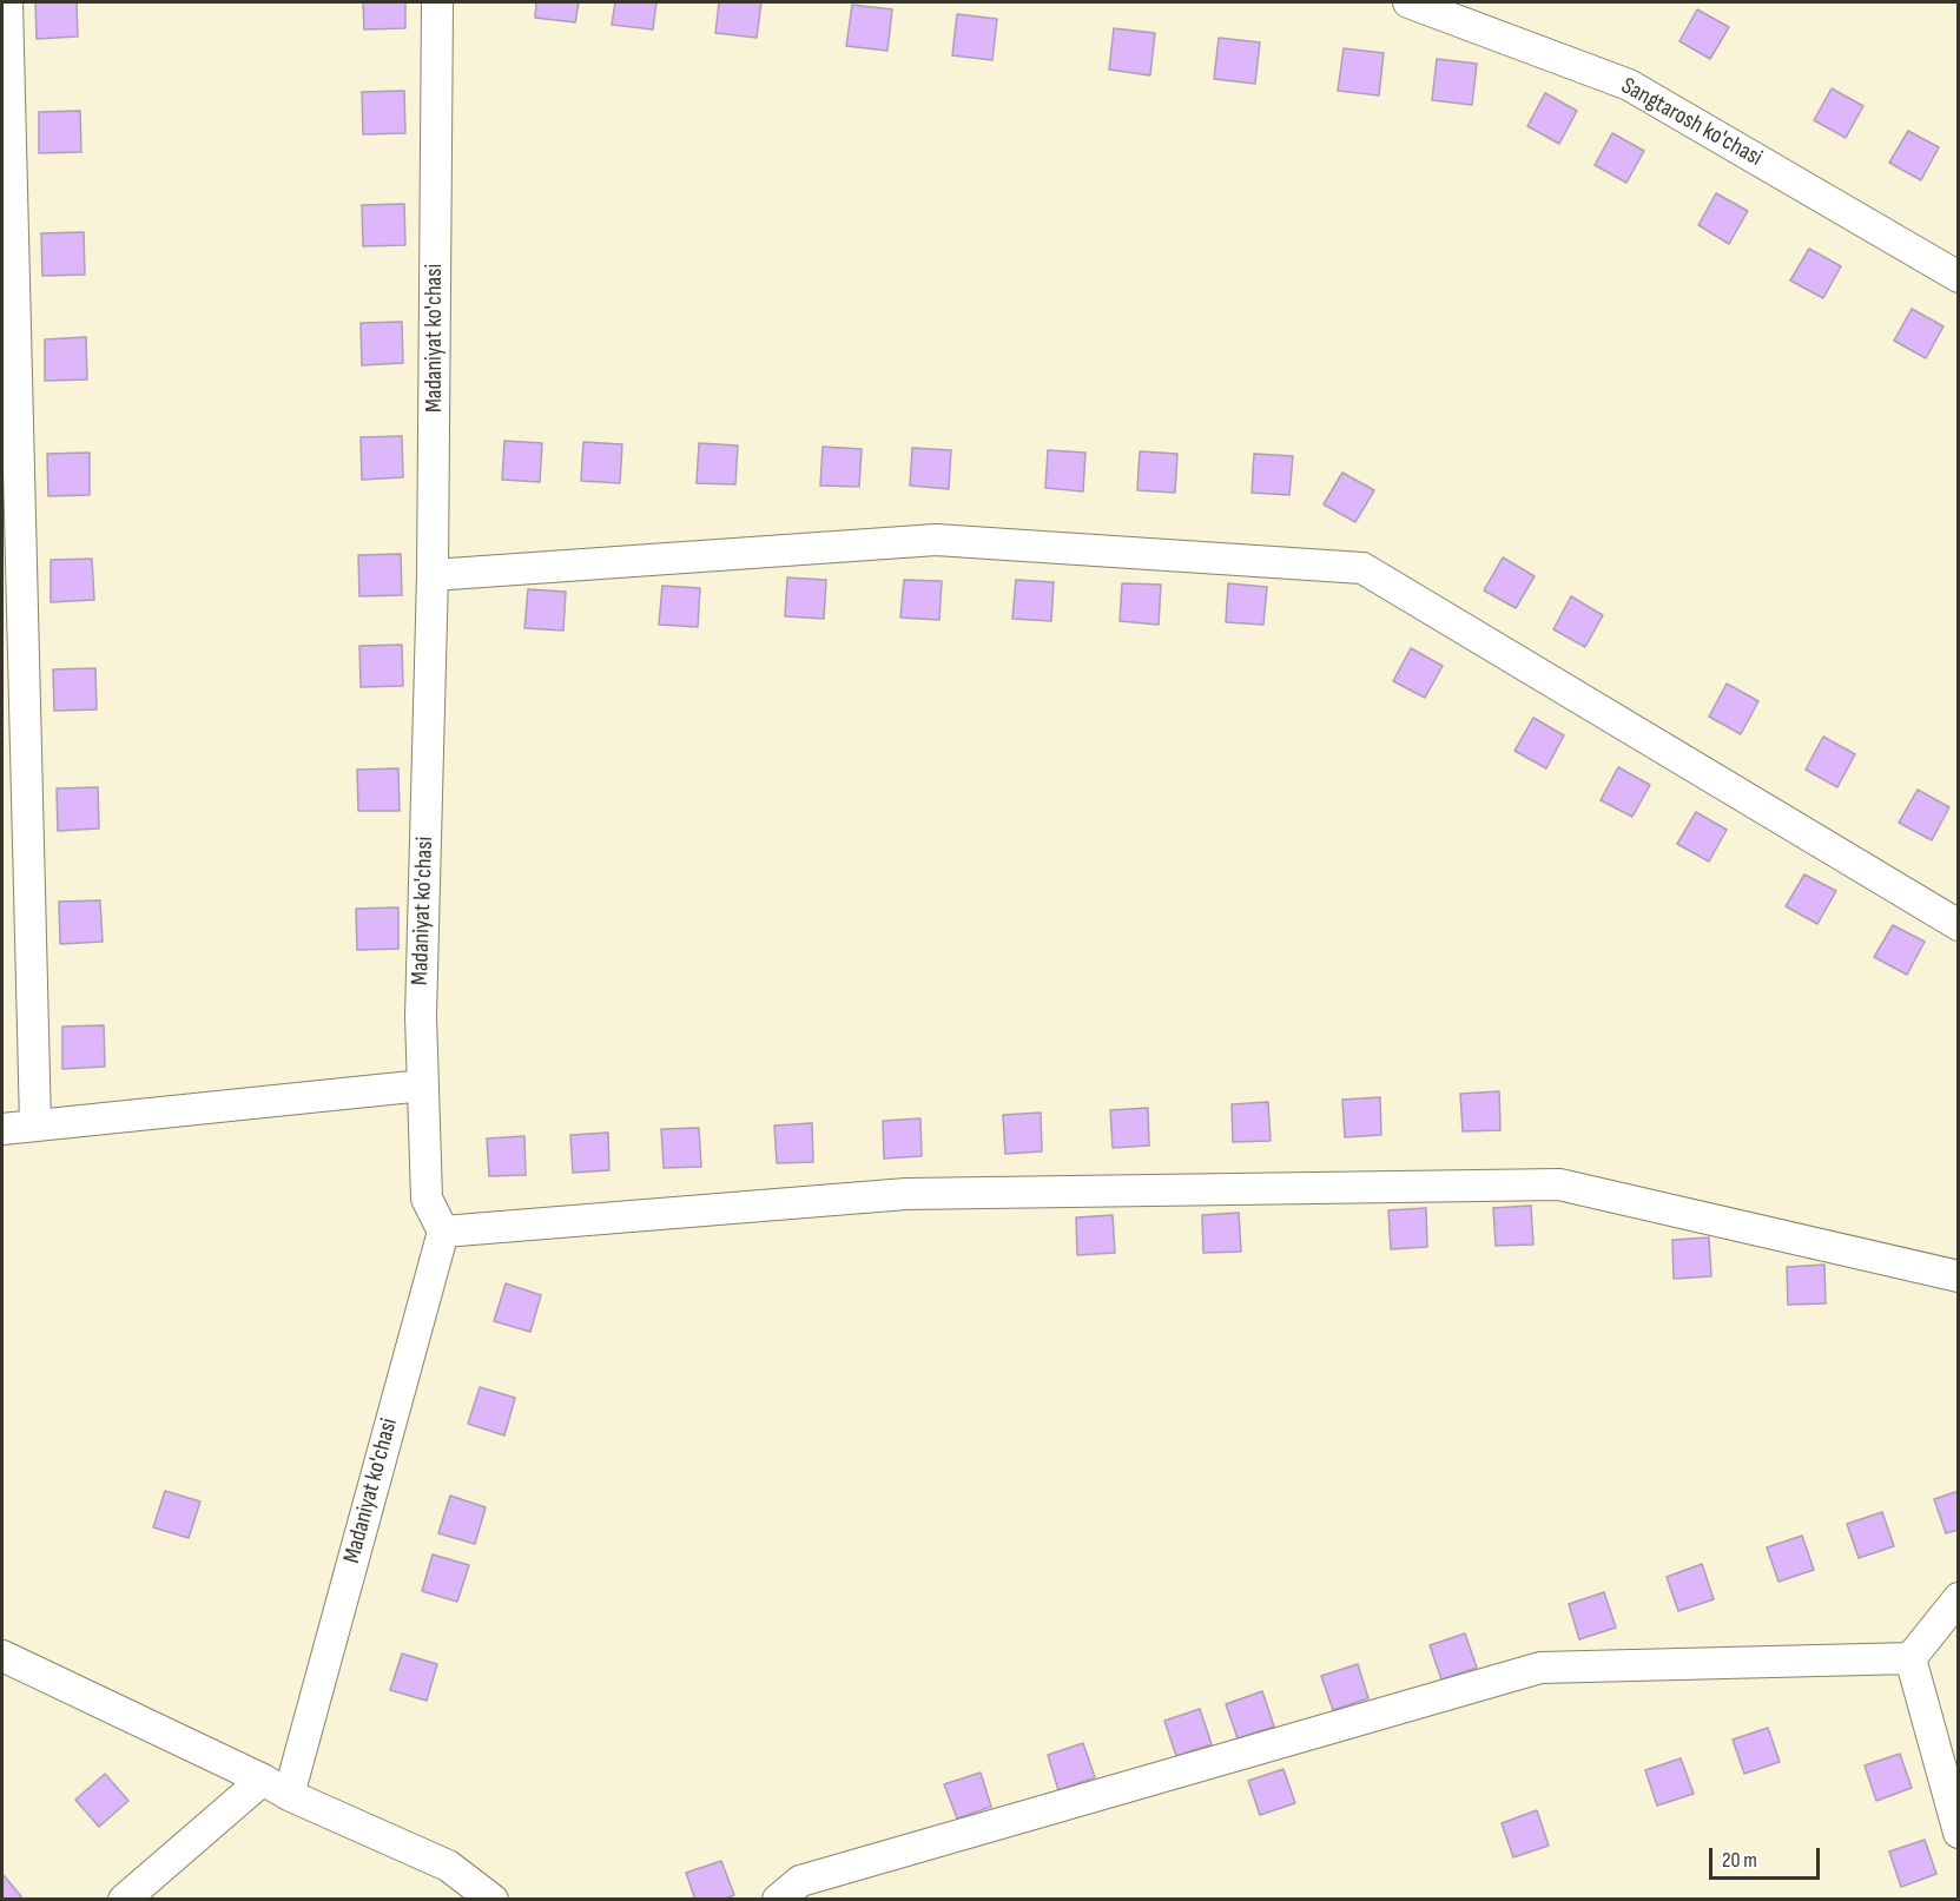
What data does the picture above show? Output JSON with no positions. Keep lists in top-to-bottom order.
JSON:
{
  "streets": {
    "street": ["Sangtarosh ko'chasi", "Madaniyat ko'chasi"]
  },
  "scale_bar": "20 m"
}
